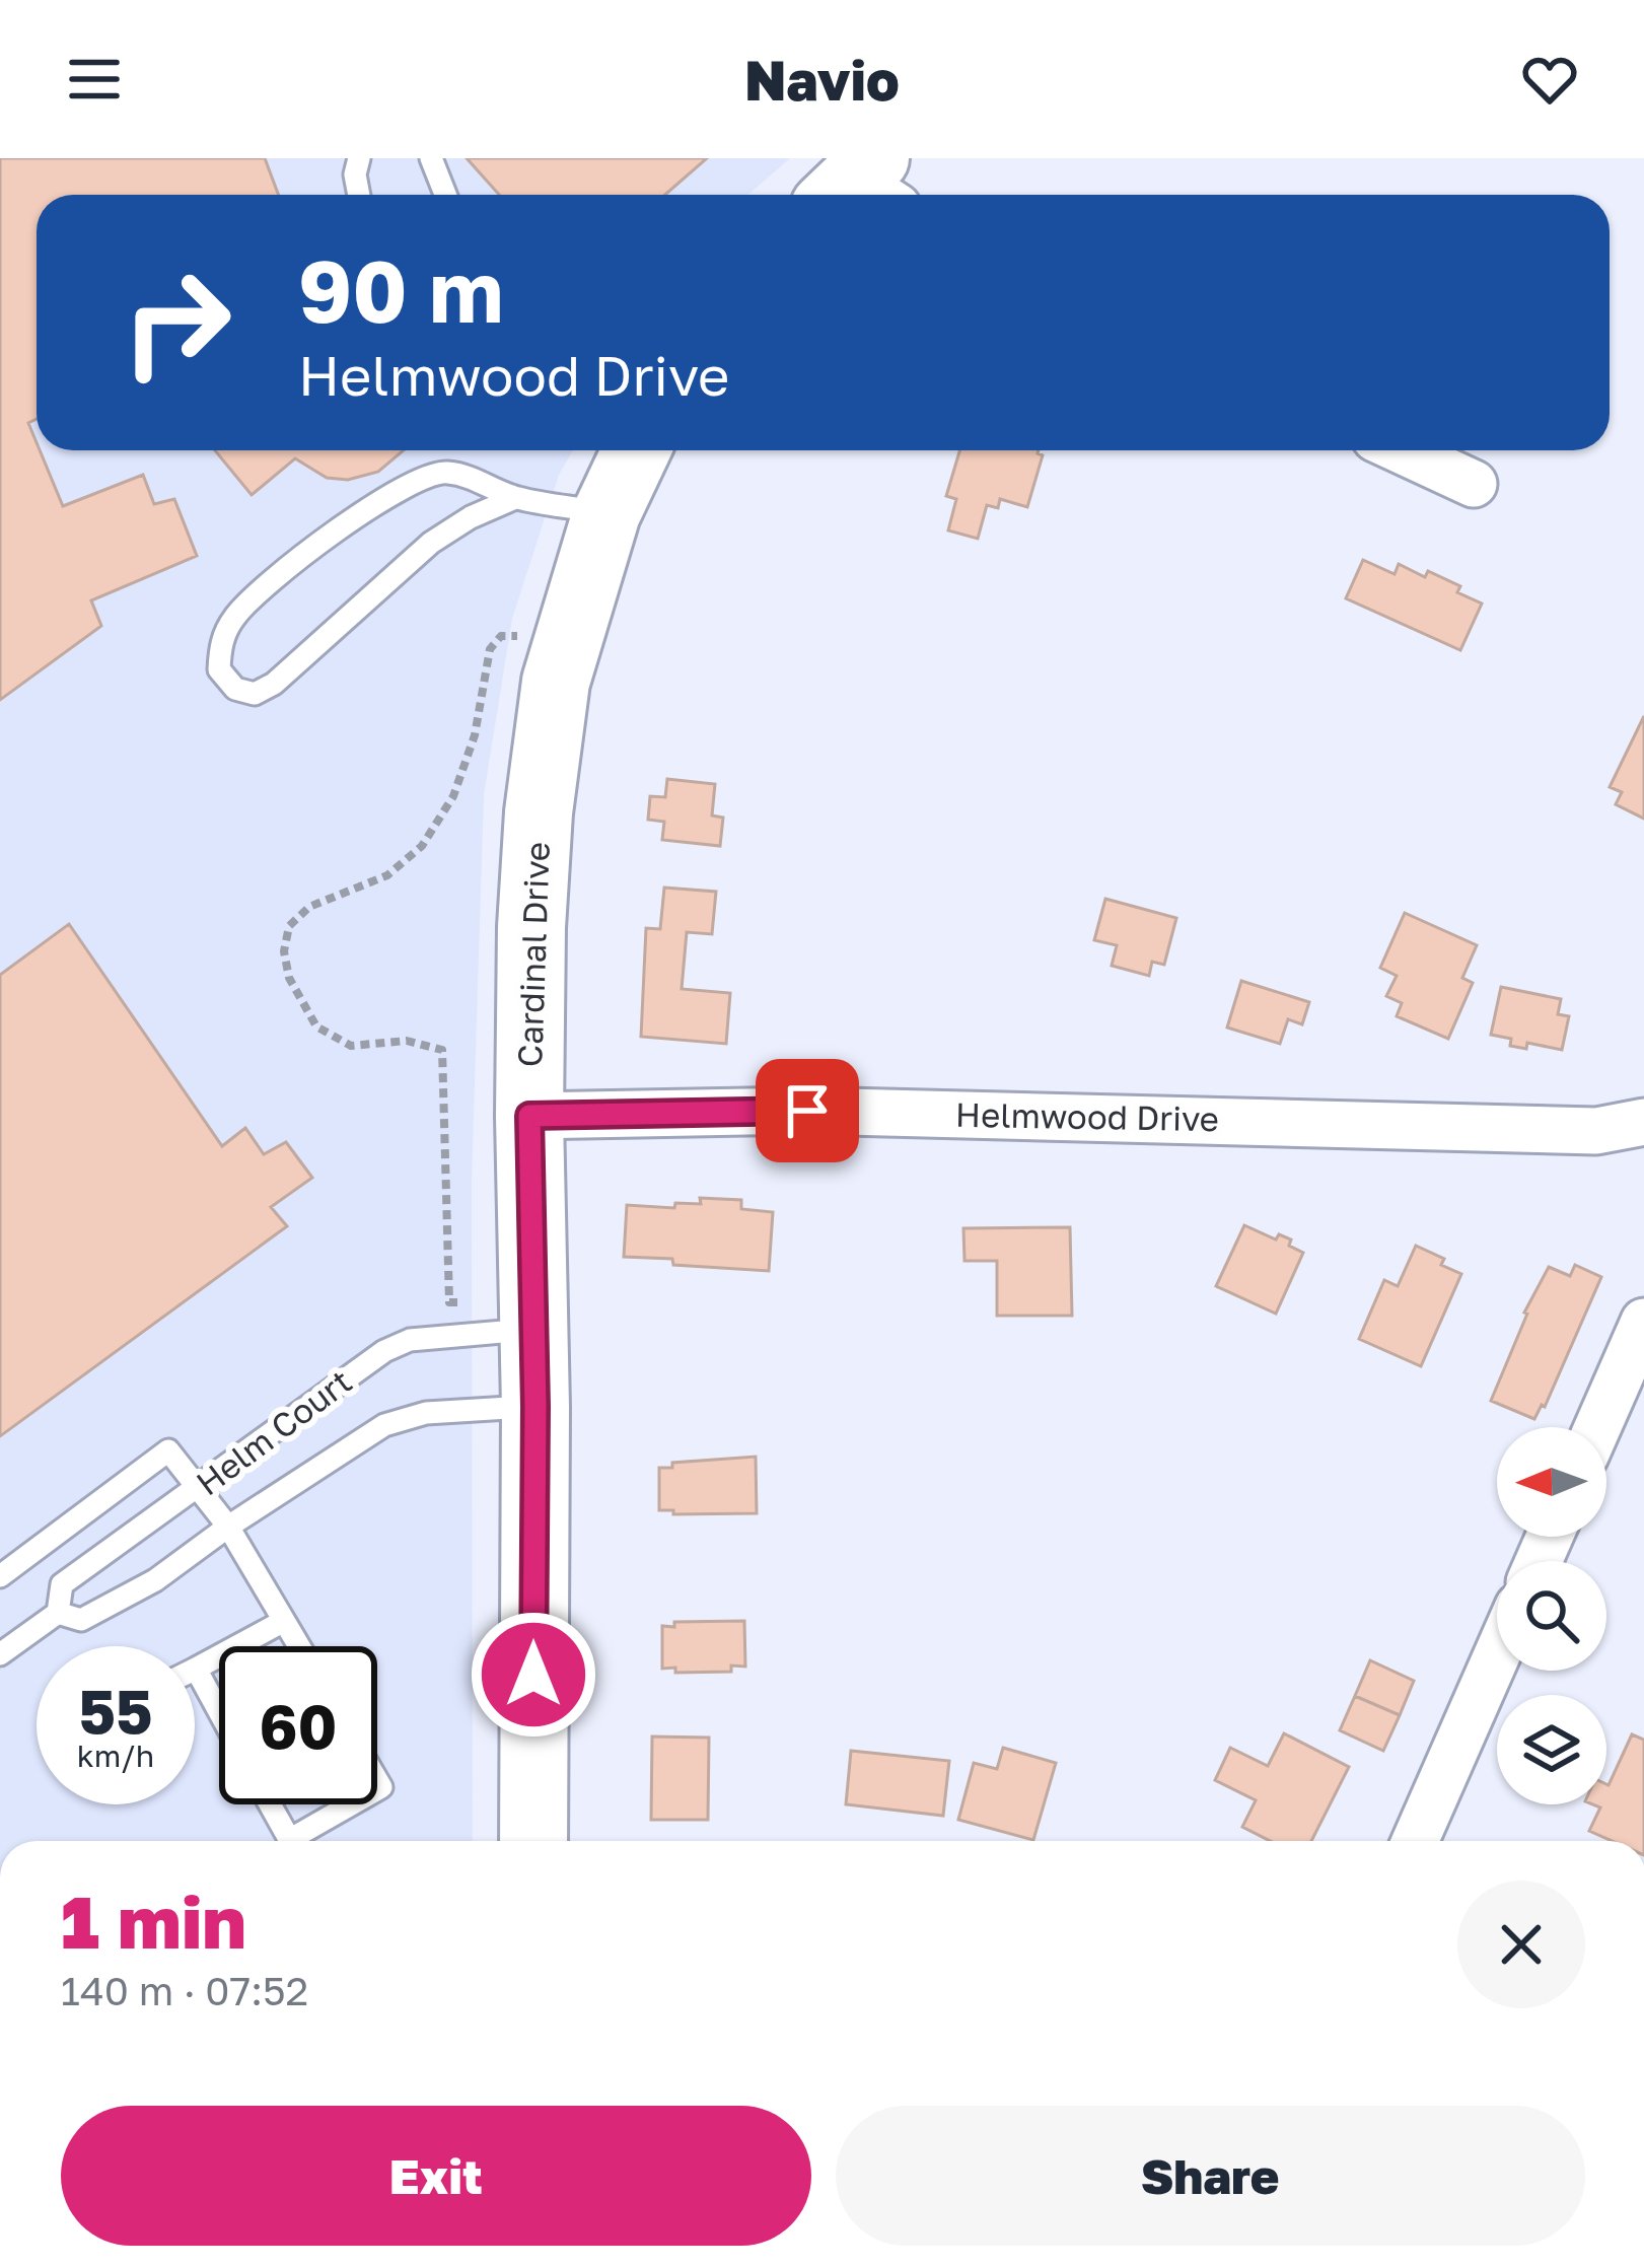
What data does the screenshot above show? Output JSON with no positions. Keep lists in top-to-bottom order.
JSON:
{
  "streets": {
    "main road": ["Cardinal Drive"],
    "street": ["Helmwood Drive"],
    "lane": ["Helm Court"]
  },
  "crossings": [
    ["Cardinal Drive", "Helmwood Drive"],
    ["Cardinal Drive", "Helm Court"]
  ],
  "north": "left",
  "page": {
    "header": "Navio",
    "turn": ["90 m", "Helmwood Drive"],
    "speed": "55 km/h",
    "limit": "60",
    "heading": ["1 min", "140 m · 07:52"],
    "buttons": ["Exit", "Share"]
  }
}
